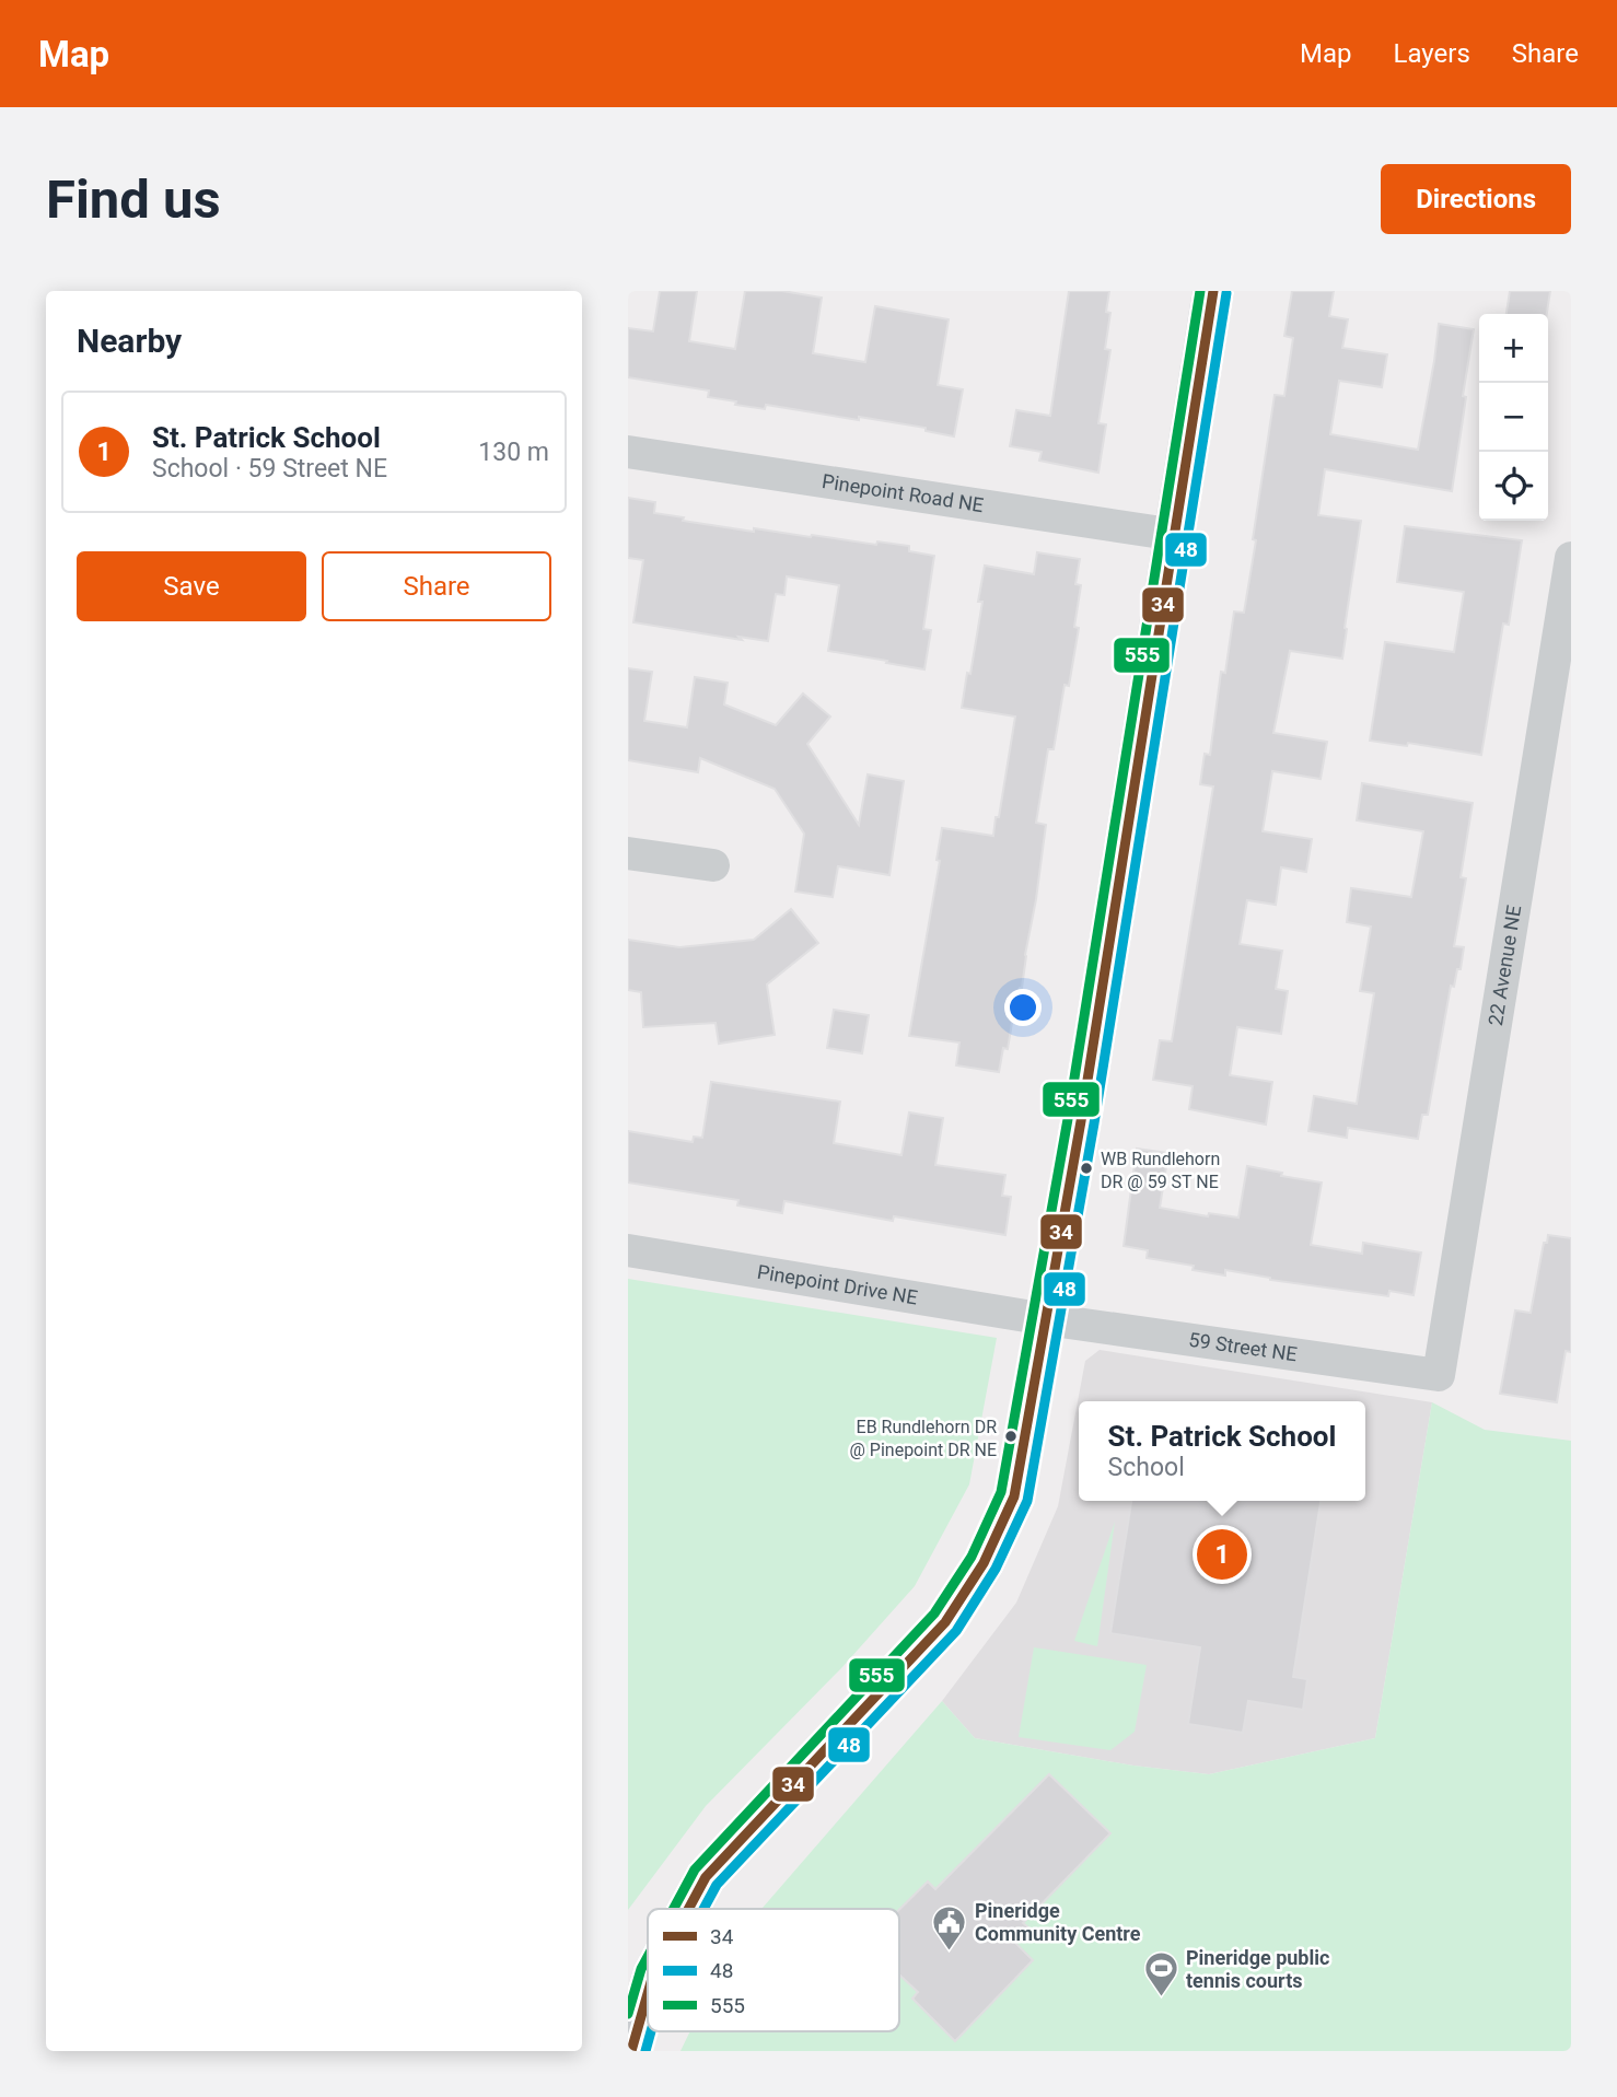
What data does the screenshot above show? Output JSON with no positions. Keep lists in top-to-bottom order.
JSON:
{
  "streets": {
    "street": [
      "Pinepoint Road NE",
      "22 Avenue NE",
      "Pinepoint Drive NE",
      "59 Street NE"
    ]
  },
  "crossings": [
    ["22 Avenue NE", "59 Street NE"],
    ["Pinepoint Drive NE", "59 Street NE"]
  ],
  "places": {
    "other": ["WB Rundlehorn DR @ 59 ST NE", "EB Rundlehorn DR @ Pinepoint DR NE"],
    "public building": ["Pineridge Community Centre"],
    "sports": ["Pineridge public tennis courts"]
  },
  "lines": ["transit line 34", "transit line 555", "transit line 48"],
  "legend": ["34", "48", "555"],
  "page": {
    "header": "Map",
    "nav": ["Map", "Layers", "Share"],
    "buttons": [
      "Directions",
      ["Save", "Share"]
    ],
    "title": "Find us",
    "heading": "Nearby",
    "map_buttons": ["+", "−"],
    "list": [
      {
        "mark": "1",
        "name": "St. Patrick School",
        "note": "School · 59 Street NE",
        "value": "130 m"
      }
    ],
    "popup": ["St. Patrick School", "School"],
    "pins": "1"
  }
}
